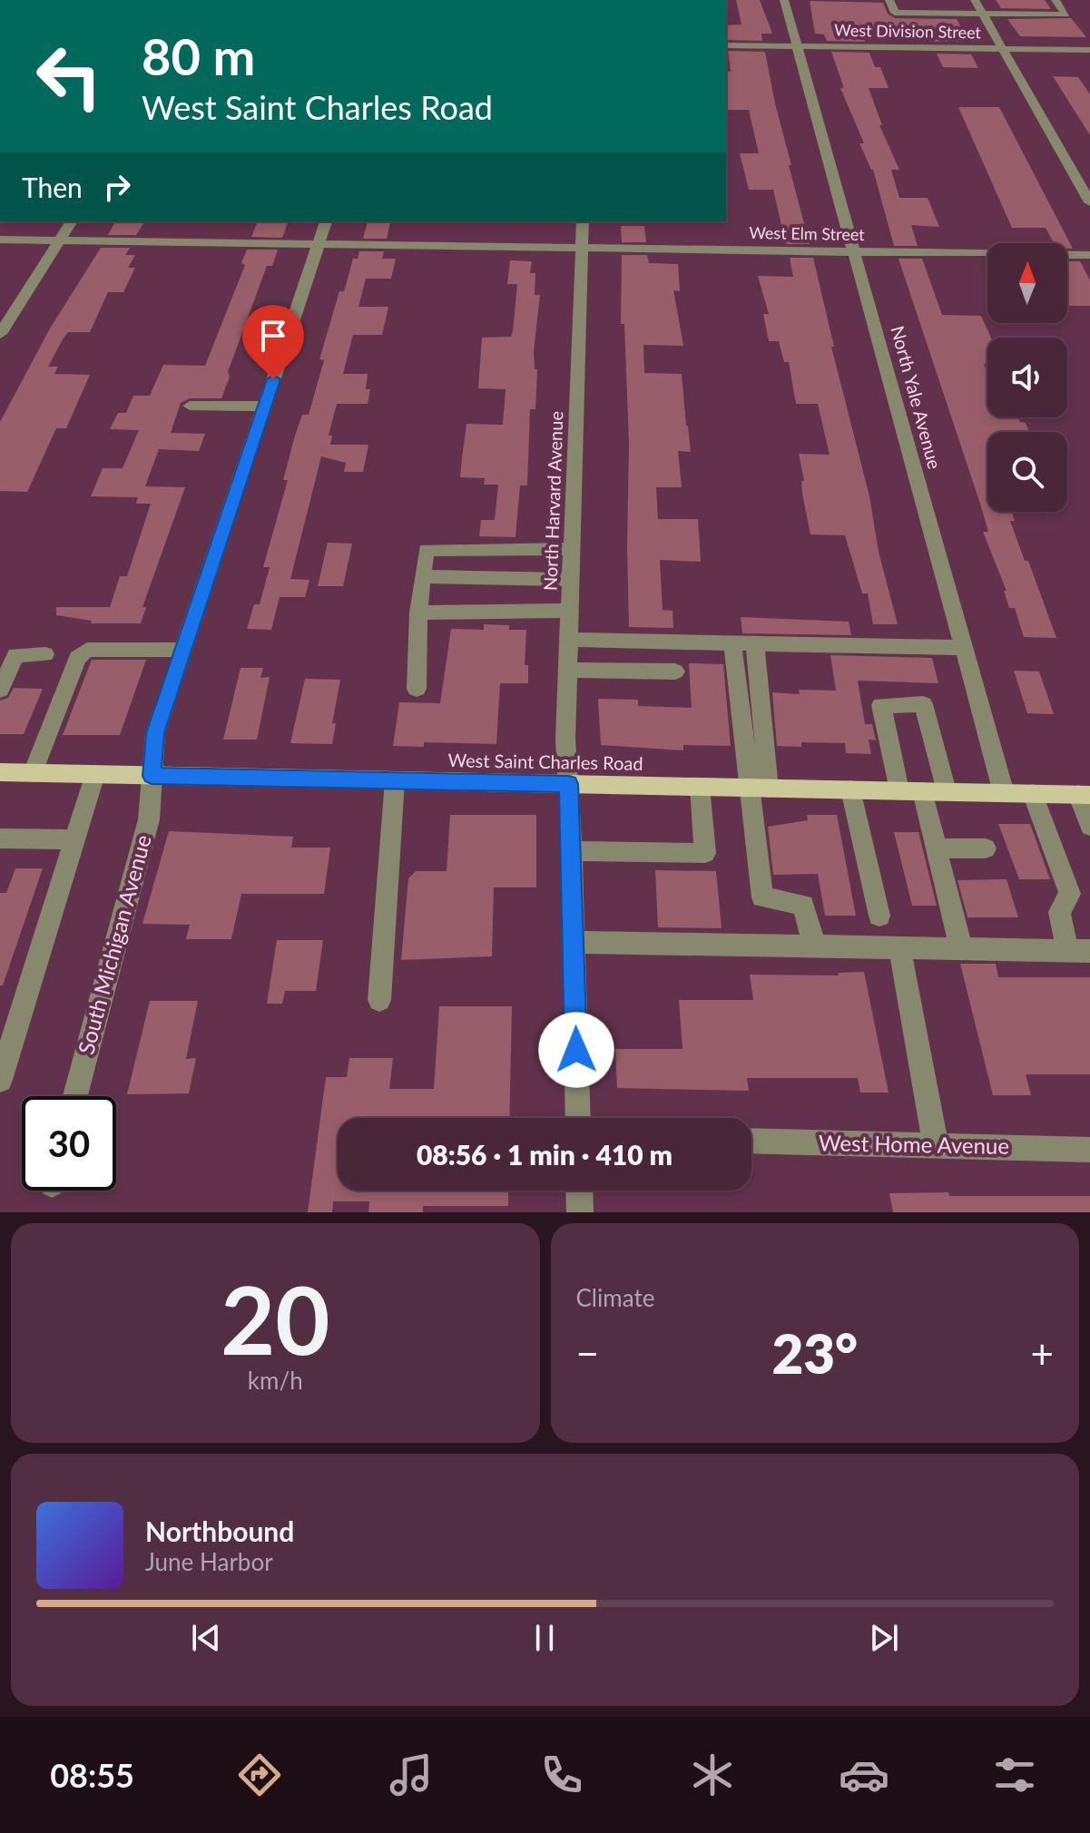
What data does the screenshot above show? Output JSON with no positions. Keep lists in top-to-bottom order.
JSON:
{
  "streets": {
    "main road": ["West Saint Charles Road"],
    "street": [
      "West Division Street",
      "West Elm Street",
      "North Yale Avenue",
      "North Harvard Avenue",
      "South Michigan Avenue",
      "West Home Avenue"
    ]
  },
  "crossings": [
    ["West Division Street", "North Yale Avenue"],
    ["West Elm Street", "North Yale Avenue"],
    ["West Elm Street", "North Harvard Avenue"],
    ["West Elm Street", "South Michigan Avenue"],
    ["North Yale Avenue", "West Saint Charles Road"],
    ["North Harvard Avenue", "West Saint Charles Road"],
    ["West Saint Charles Road", "South Michigan Avenue"]
  ],
  "north": "top",
  "page": {
    "turn": ["80 m", "West Saint Charles Road"],
    "then": "Then",
    "limit": "30",
    "trip": "08:56 · 1 min · 410 m",
    "tile": [
      ["20", "km/h"],
      "Climate"
    ],
    "heat": ["−", "23°", "+"],
    "song": ["Northbound", "June Harbor"],
    "tabs": "08:55"
  }
}
